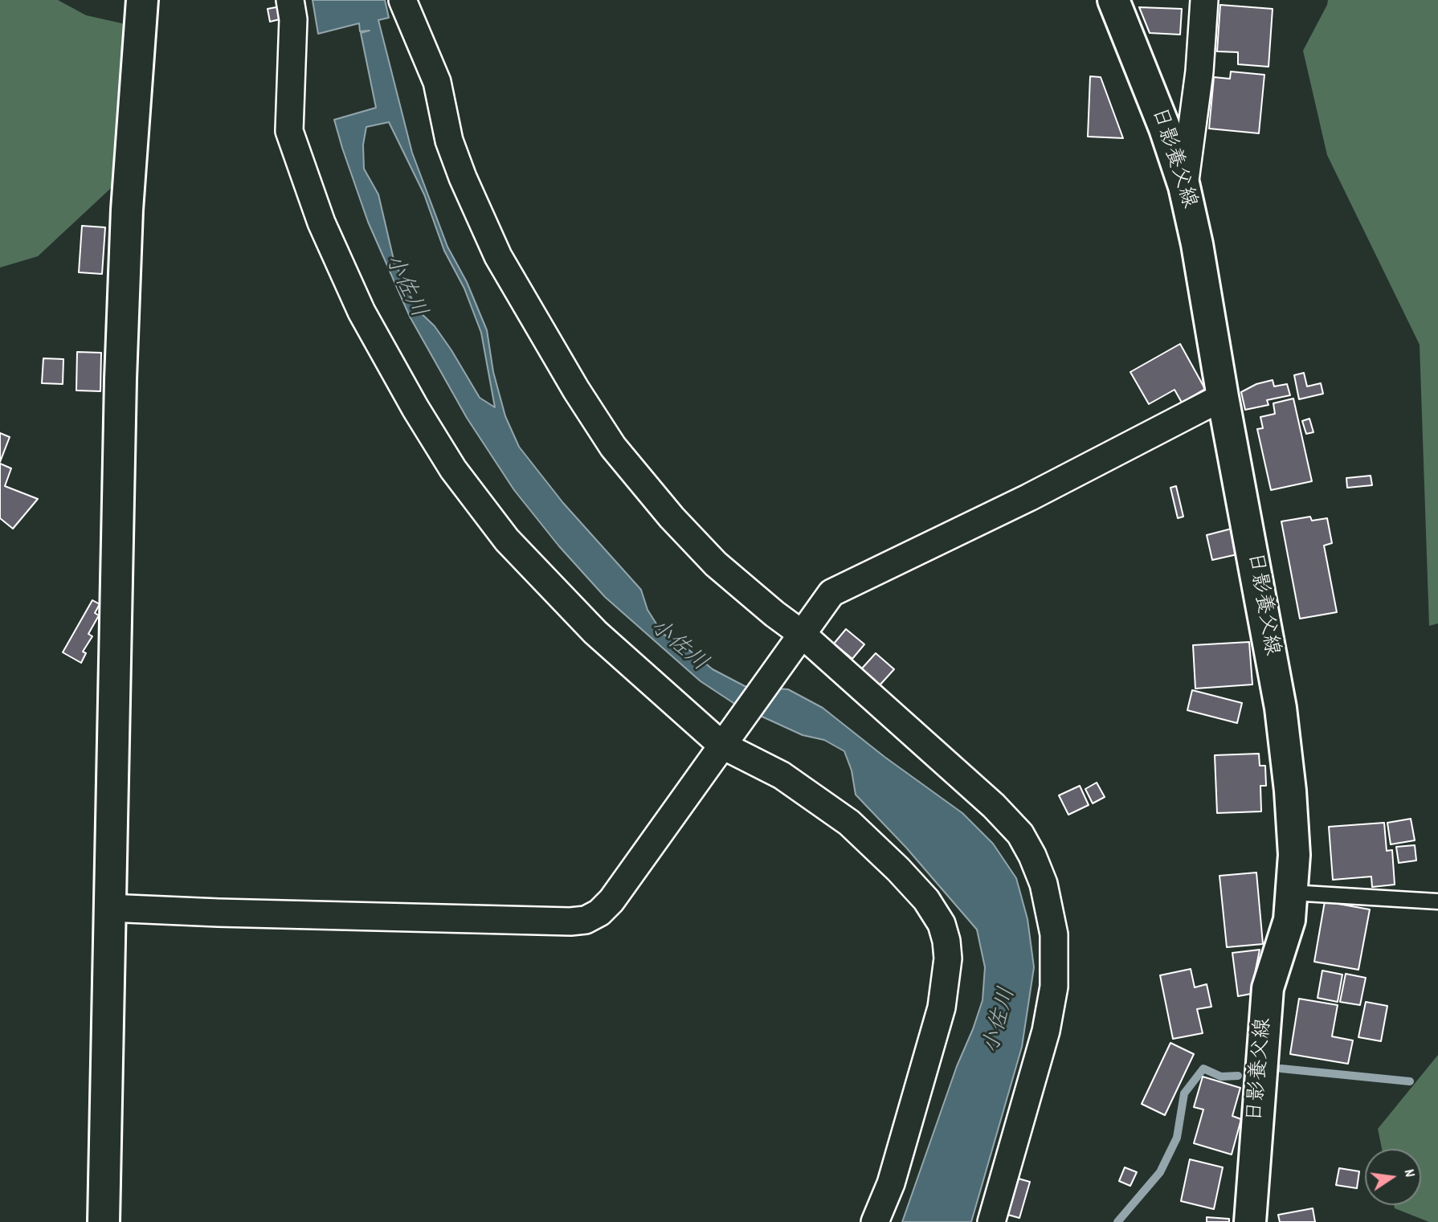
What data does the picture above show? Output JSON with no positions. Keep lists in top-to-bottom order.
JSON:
{
  "streets": {
    "main road": ["日影養父線"]
  },
  "water": ["小佐川"],
  "north": "right"
}
